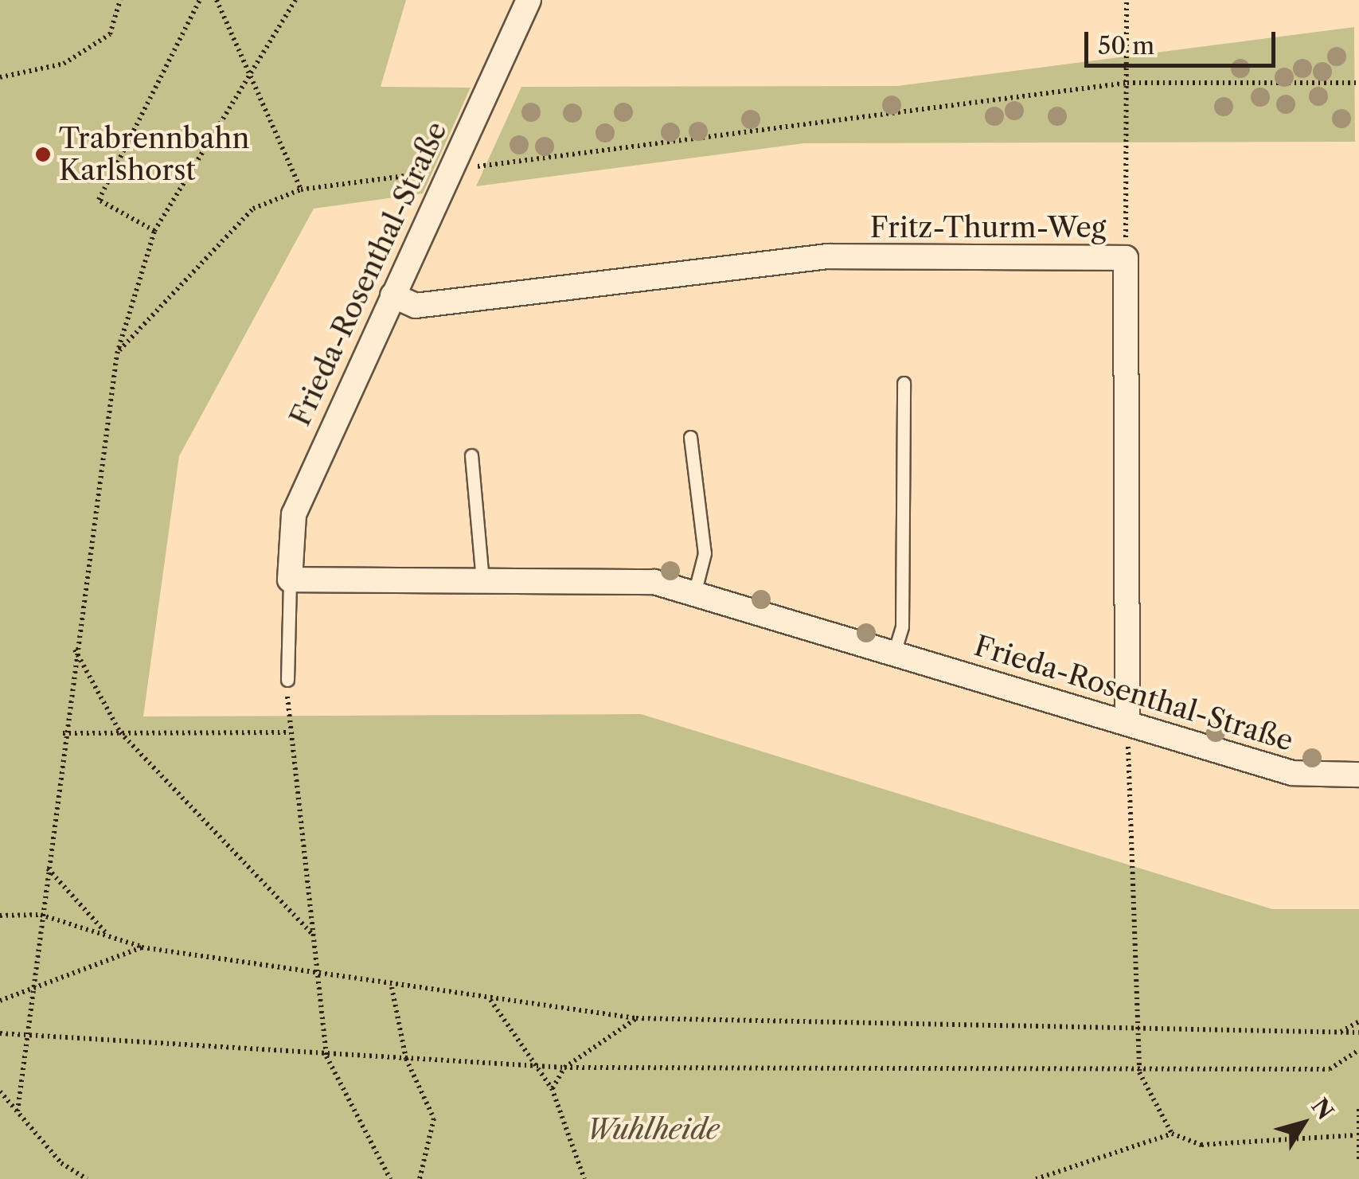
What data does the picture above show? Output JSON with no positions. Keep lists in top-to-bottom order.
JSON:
{
  "streets": {
    "street": ["Fritz-Thurm-Weg", "Frieda-Rosenthal-Straße"]
  },
  "crossings": [
    ["Fritz-Thurm-Weg", "Frieda-Rosenthal-Straße"]
  ],
  "parks": ["Wuhlheide"],
  "places": ["Trabrennbahn Karlshorst"],
  "scale_bar": "50 m",
  "north": "top right"
}
